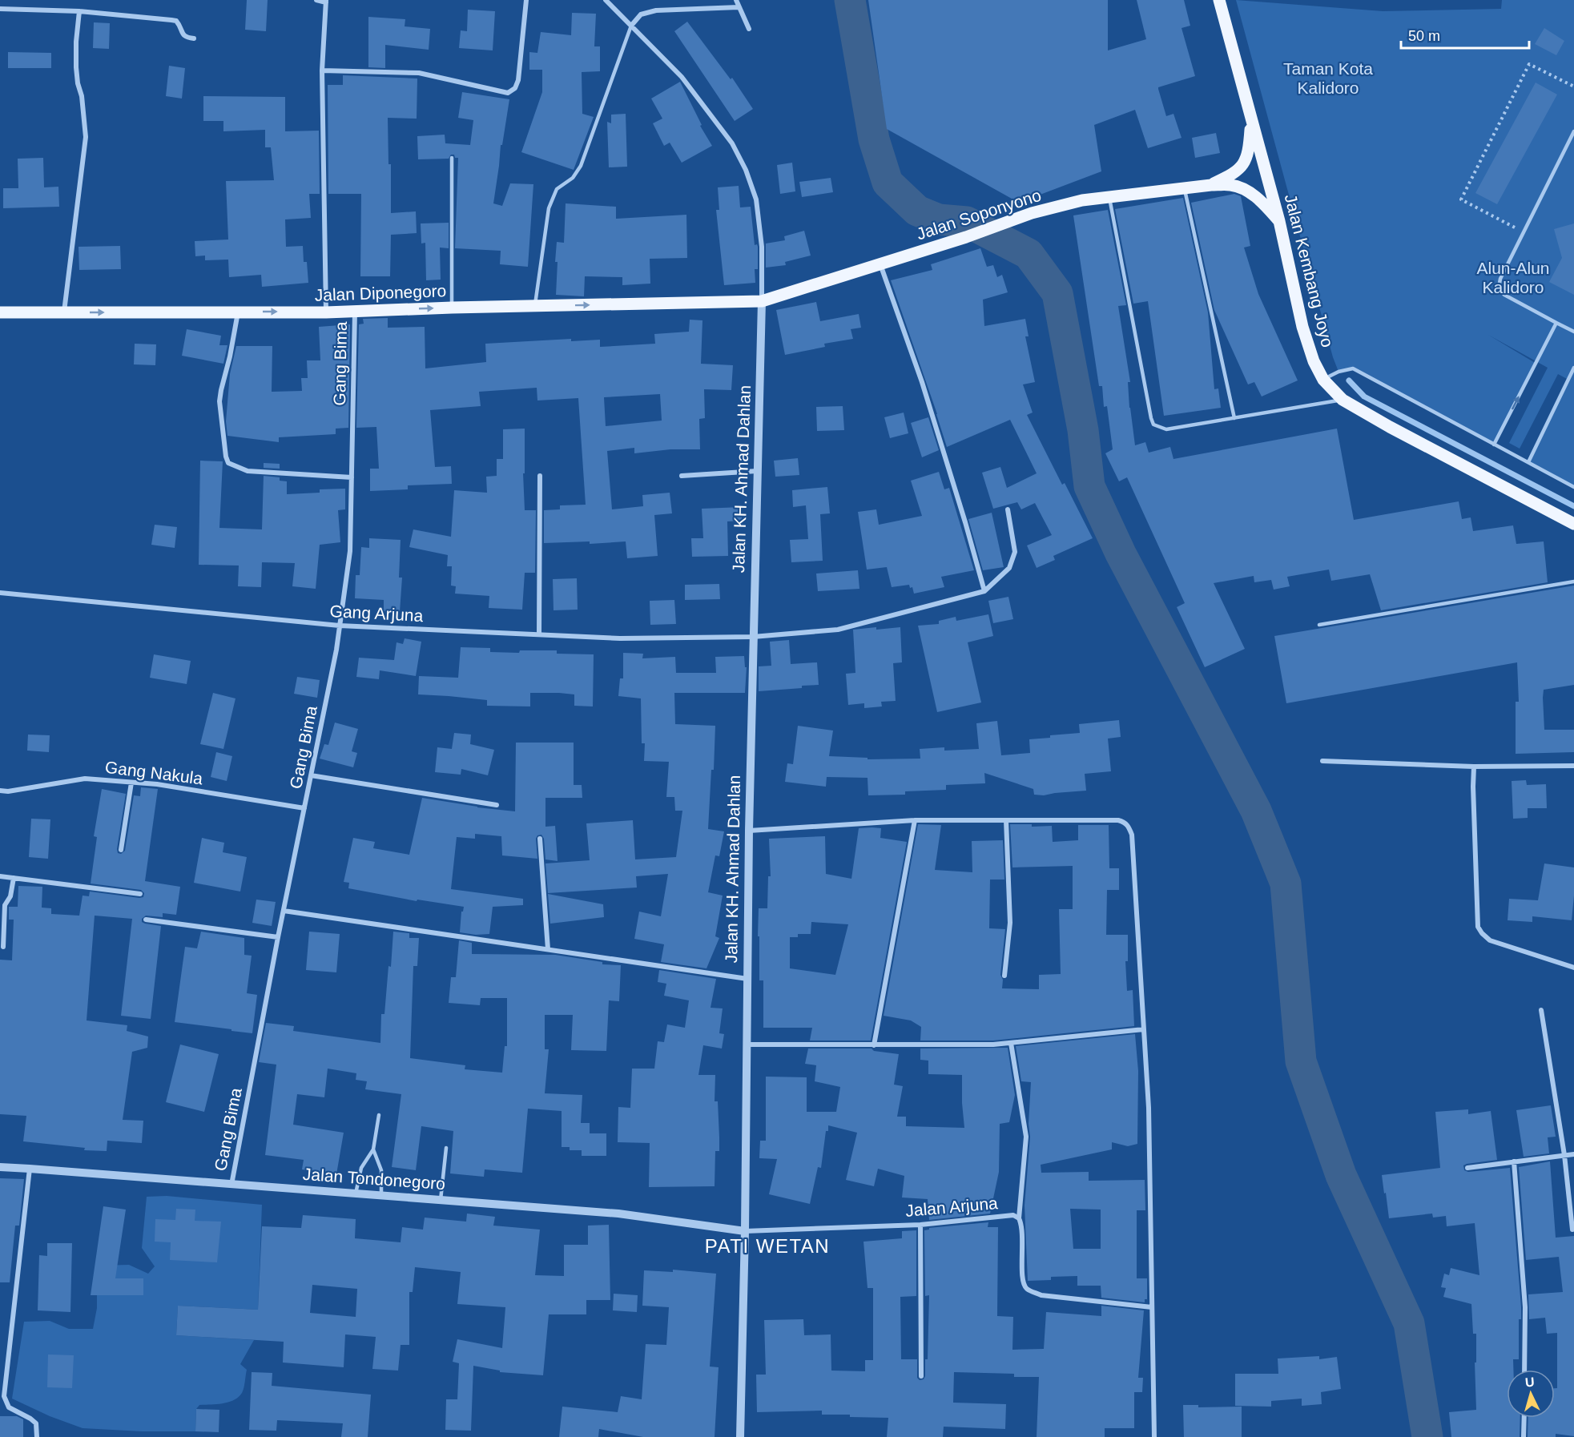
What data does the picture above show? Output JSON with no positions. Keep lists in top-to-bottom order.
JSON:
{
  "streets": {
    "main road": ["Jalan Soponyono", "Jalan Kembang Joyo", "Jalan Diponegoro"],
    "street": [
      "Gang Bima",
      "Jalan KH. Ahmad Dahlan",
      "Gang Arjuna",
      "Gang Nakula",
      "Jalan Tondonegoro",
      "Jalan Arjuna"
    ]
  },
  "crossings": [
    ["Jalan Soponyono", "Jalan Diponegoro"],
    ["Jalan Soponyono", "Jalan KH. Ahmad Dahlan"],
    ["Jalan Diponegoro", "Gang Bima"],
    ["Jalan Diponegoro", "Jalan KH. Ahmad Dahlan"],
    ["Gang Bima", "Gang Arjuna"],
    ["Gang Bima", "Gang Nakula"],
    ["Gang Bima", "Jalan Tondonegoro"],
    ["Jalan KH. Ahmad Dahlan", "Gang Arjuna"],
    ["Jalan KH. Ahmad Dahlan", "Jalan Tondonegoro"],
    ["Jalan KH. Ahmad Dahlan", "Jalan Arjuna"],
    ["Jalan Tondonegoro", "Jalan Arjuna"]
  ],
  "one_way": ["Jalan Diponegoro"],
  "districts": ["PATI WETAN"],
  "parks": ["Taman Kota Kalidoro", "Alun-Alun Kalidoro"],
  "scale_bar": "50 m",
  "north": "top"
}
